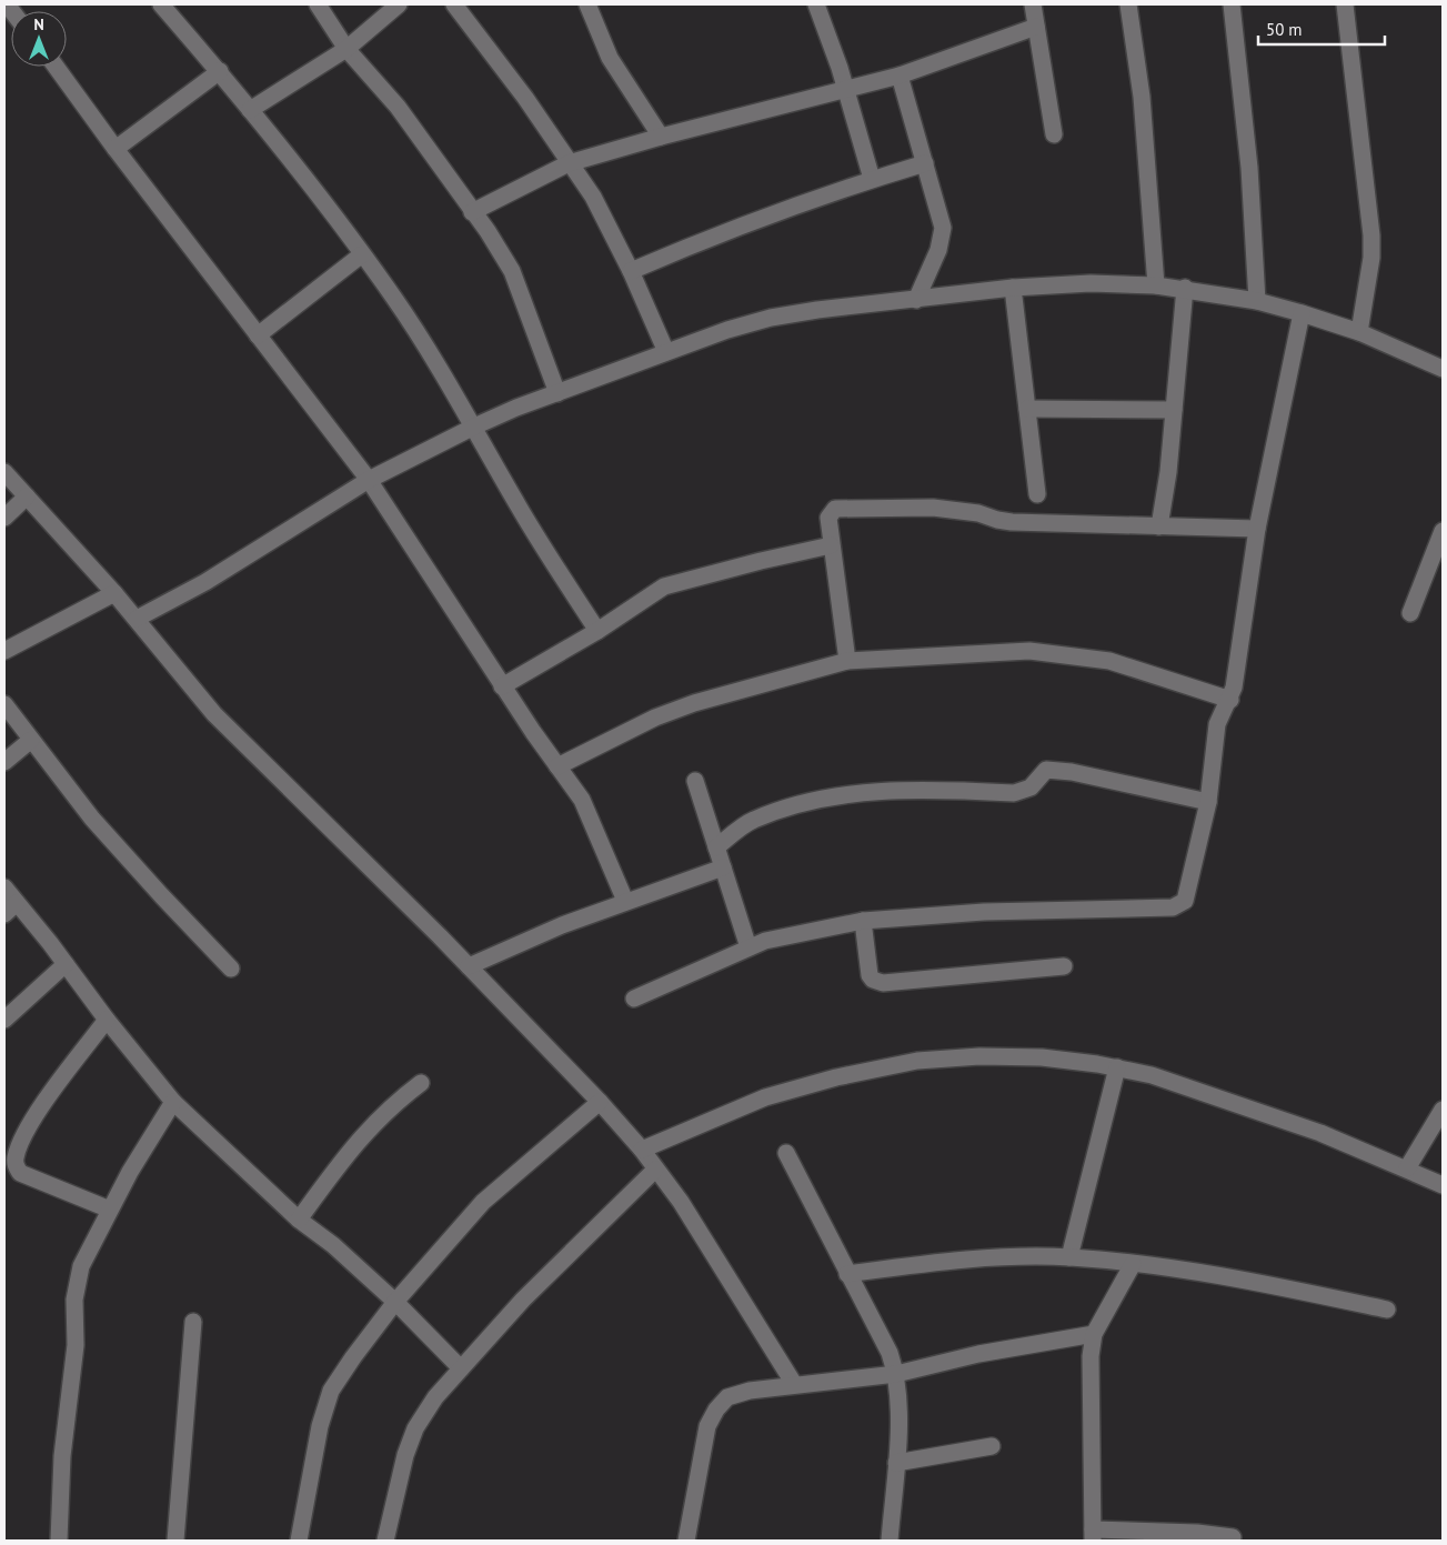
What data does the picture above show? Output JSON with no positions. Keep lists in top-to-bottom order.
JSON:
{
  "scale_bar": "50 m",
  "north": "top"
}
